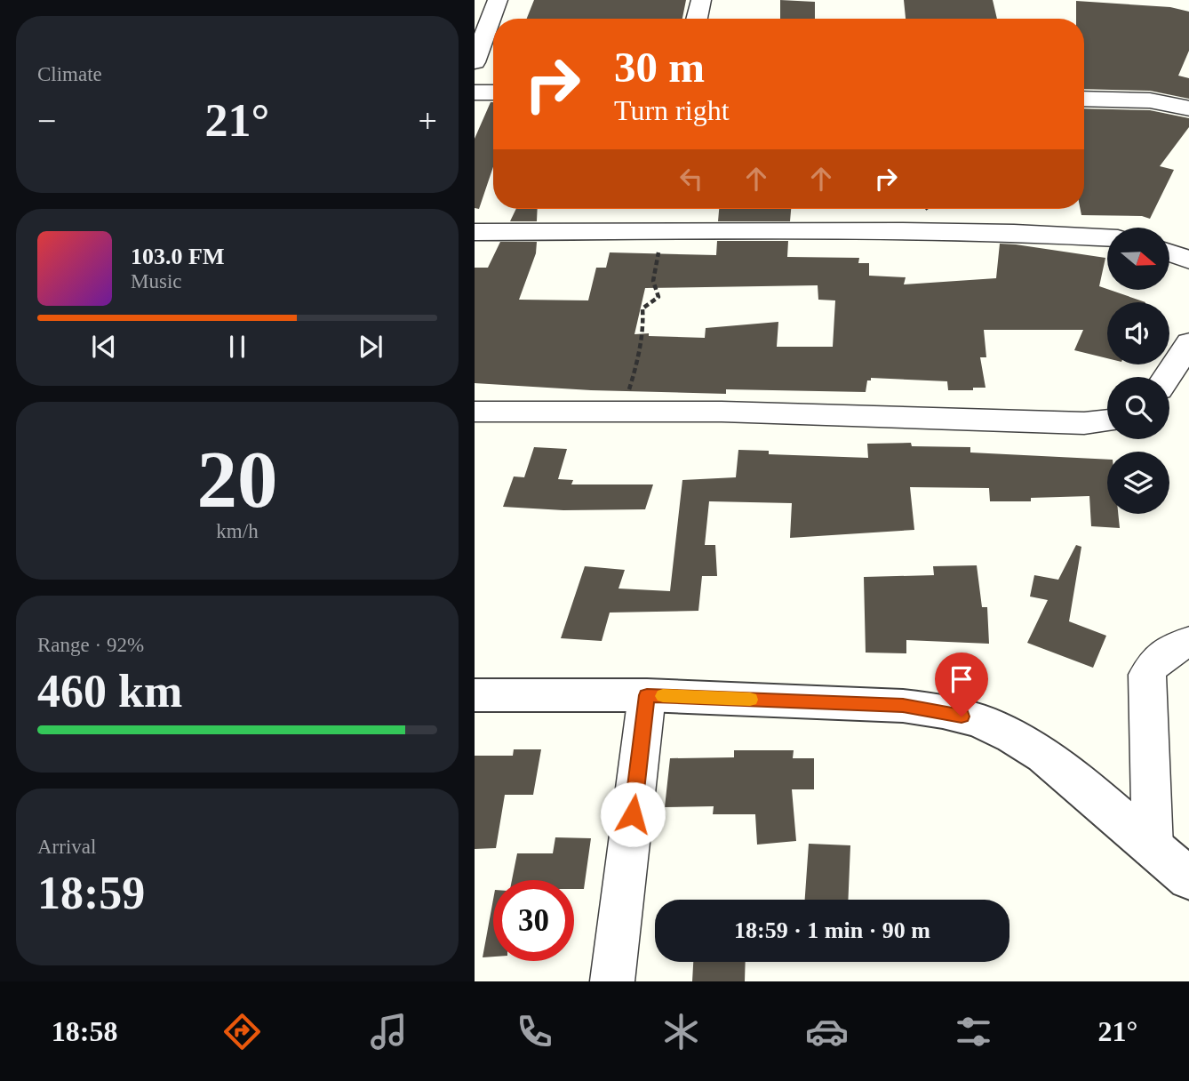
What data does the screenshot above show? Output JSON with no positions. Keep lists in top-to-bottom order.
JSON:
{
  "north": "right",
  "page": {
    "tile": [
      "Climate",
      ["20", "km/h"],
      ["Range · 92%", "460 km"],
      ["Arrival", "18:59"]
    ],
    "turn": ["30 m", "Turn right"],
    "heat": ["−", "21°", "+"],
    "song": ["103.0 FM", "Music"],
    "limit": "30",
    "trip": "18:59 · 1 min · 90 m",
    "tabs": ["18:58", "21°"]
  }
}
